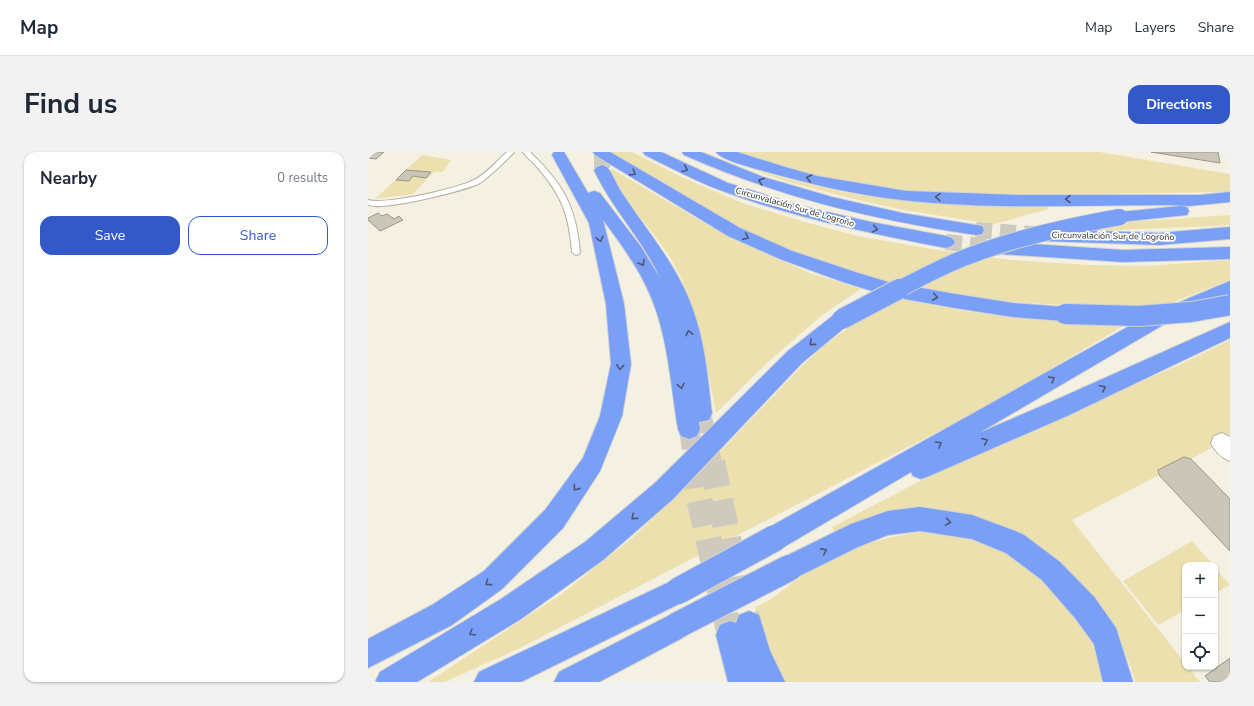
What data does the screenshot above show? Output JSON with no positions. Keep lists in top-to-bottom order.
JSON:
{
  "streets": {
    "highway": ["Circunvalación Sur de Logroño"]
  },
  "page": {
    "header": "Map",
    "nav": ["Map", "Layers", "Share"],
    "title": "Find us",
    "buttons": [
      "Directions",
      ["Save", "Share"]
    ],
    "heading": ["Nearby", "0 results"],
    "map_buttons": ["+", "−"]
  }
}
